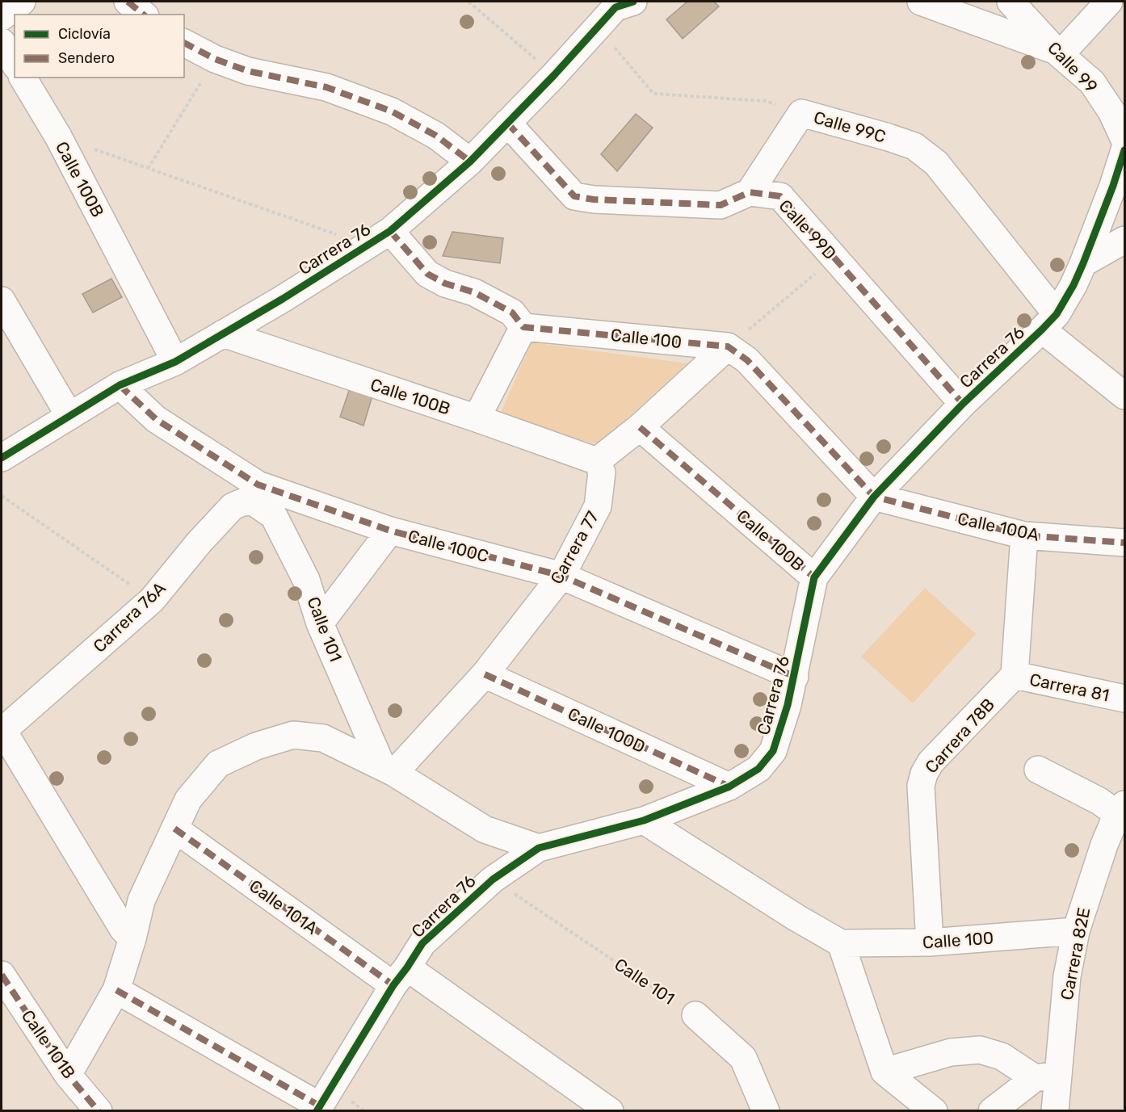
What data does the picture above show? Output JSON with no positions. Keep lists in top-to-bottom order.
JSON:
{
  "streets": {
    "street": [
      "Calle 99",
      "Calle 99C",
      "Calle 100B",
      "Calle 99D",
      "Carrera 76",
      "Calle 100",
      "Calle 100A",
      "Calle 100C",
      "Carrera 77",
      "Carrera 76A",
      "Calle 101",
      "Carrera 81",
      "Calle 100D",
      "Carrera 78B",
      "Calle 101A",
      "Carrera 82E",
      "Calle 101B"
    ]
  },
  "crossings": [
    ["Calle 99C", "Carrera 76"],
    ["Calle 100B", "Carrera 76"],
    ["Calle 100B", "Carrera 77"],
    ["Calle 99D", "Carrera 76"],
    ["Carrera 76", "Calle 100A"],
    ["Carrera 76", "Calle 100C"],
    ["Carrera 76", "Calle 101"],
    ["Carrera 76", "Calle 100D"],
    ["Carrera 76", "Calle 101A"],
    ["Calle 100", "Carrera 78B"],
    ["Calle 100", "Carrera 82E"],
    ["Calle 100C", "Carrera 77"],
    ["Carrera 77", "Calle 101"],
    ["Carrera 77", "Calle 100D"],
    ["Carrera 76A", "Calle 101"],
    ["Carrera 81", "Carrera 78B"]
  ],
  "legend": ["Ciclovía", "Sendero"]
}
